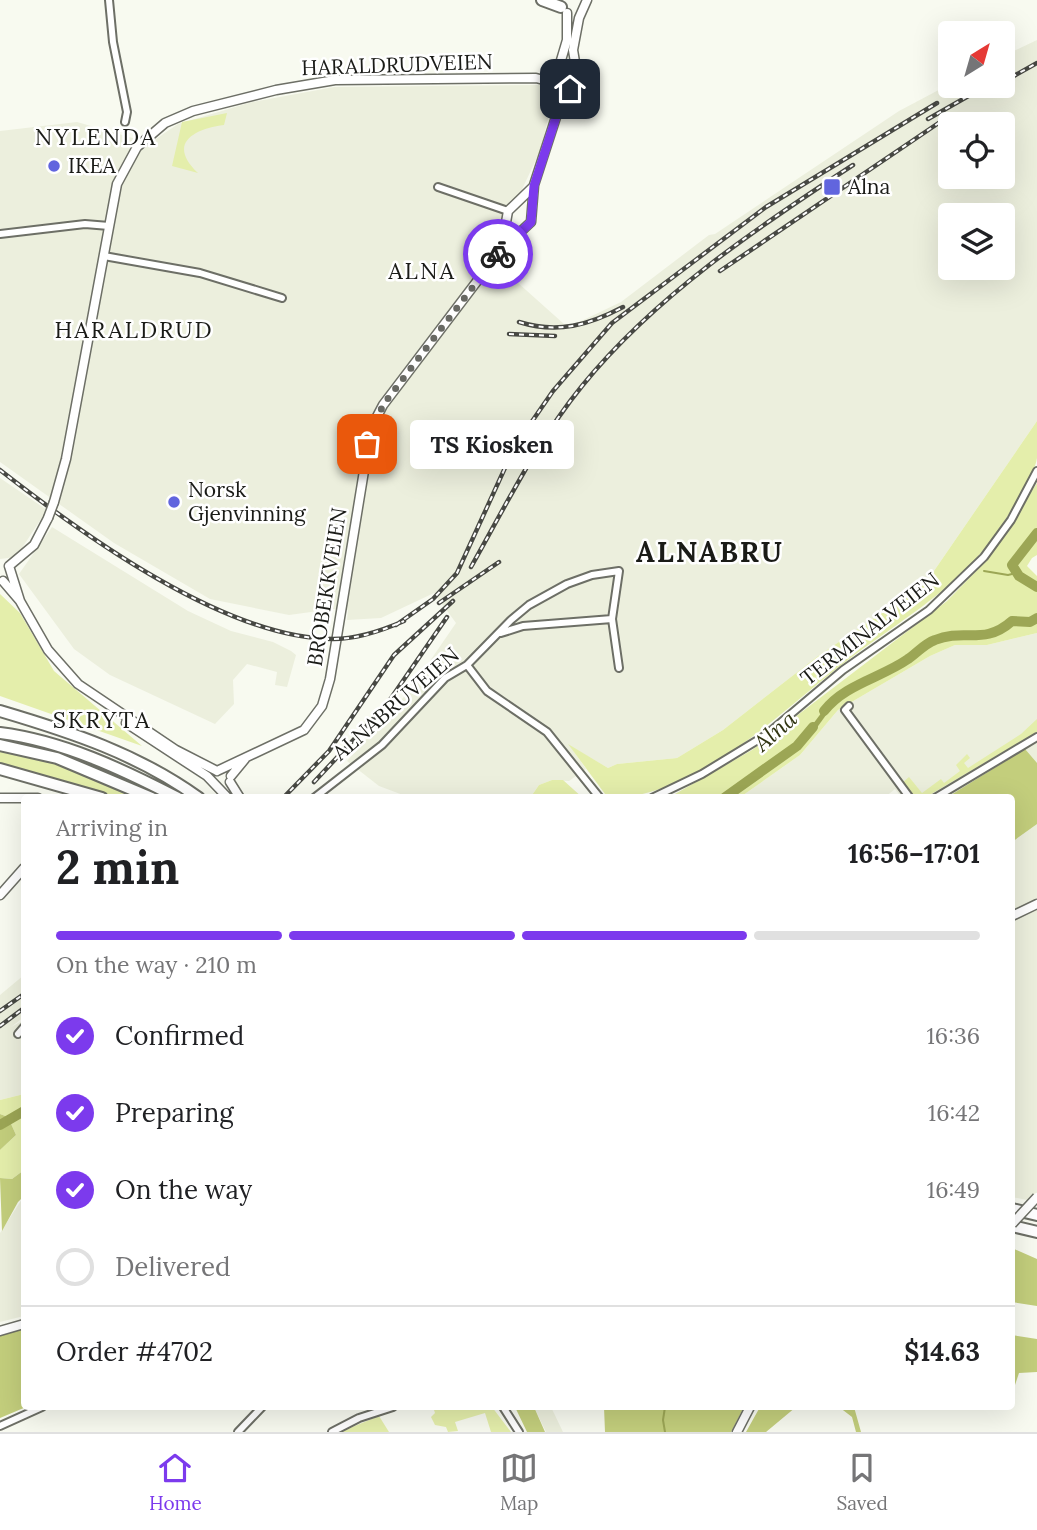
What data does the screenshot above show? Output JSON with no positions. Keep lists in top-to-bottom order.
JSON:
{
  "streets": {
    "street": [
      "HARALDRUDVEIEN",
      "BROBEKKVEIEN",
      "TERMINALVEIEN",
      "ALNABRUVEIEN"
    ]
  },
  "districts": [
    "NYLENDA",
    "ALNA",
    "HARALDRUD",
    "ALNABRU",
    "SKRYTA"
  ],
  "water": ["Alna"],
  "places": {
    "other": ["IKEA", "TS Kiosken", "Norsk Gjenvinning"],
    "transit": ["Alna"]
  },
  "north": "top right",
  "page": {
    "bubble": "TS Kiosken",
    "heading": ["2 min", "Arriving in", "16:56–17:01"],
    "panel": ["Order #4702", "$14.63"],
    "bar": "On the way · 210 m",
    "list": [
      ["Confirmed", "16:36"],
      ["Preparing", "16:42"],
      ["On the way", "16:49"],
      "Delivered"
    ],
    "tabs": ["Home", "Map", "Saved"]
  }
}
